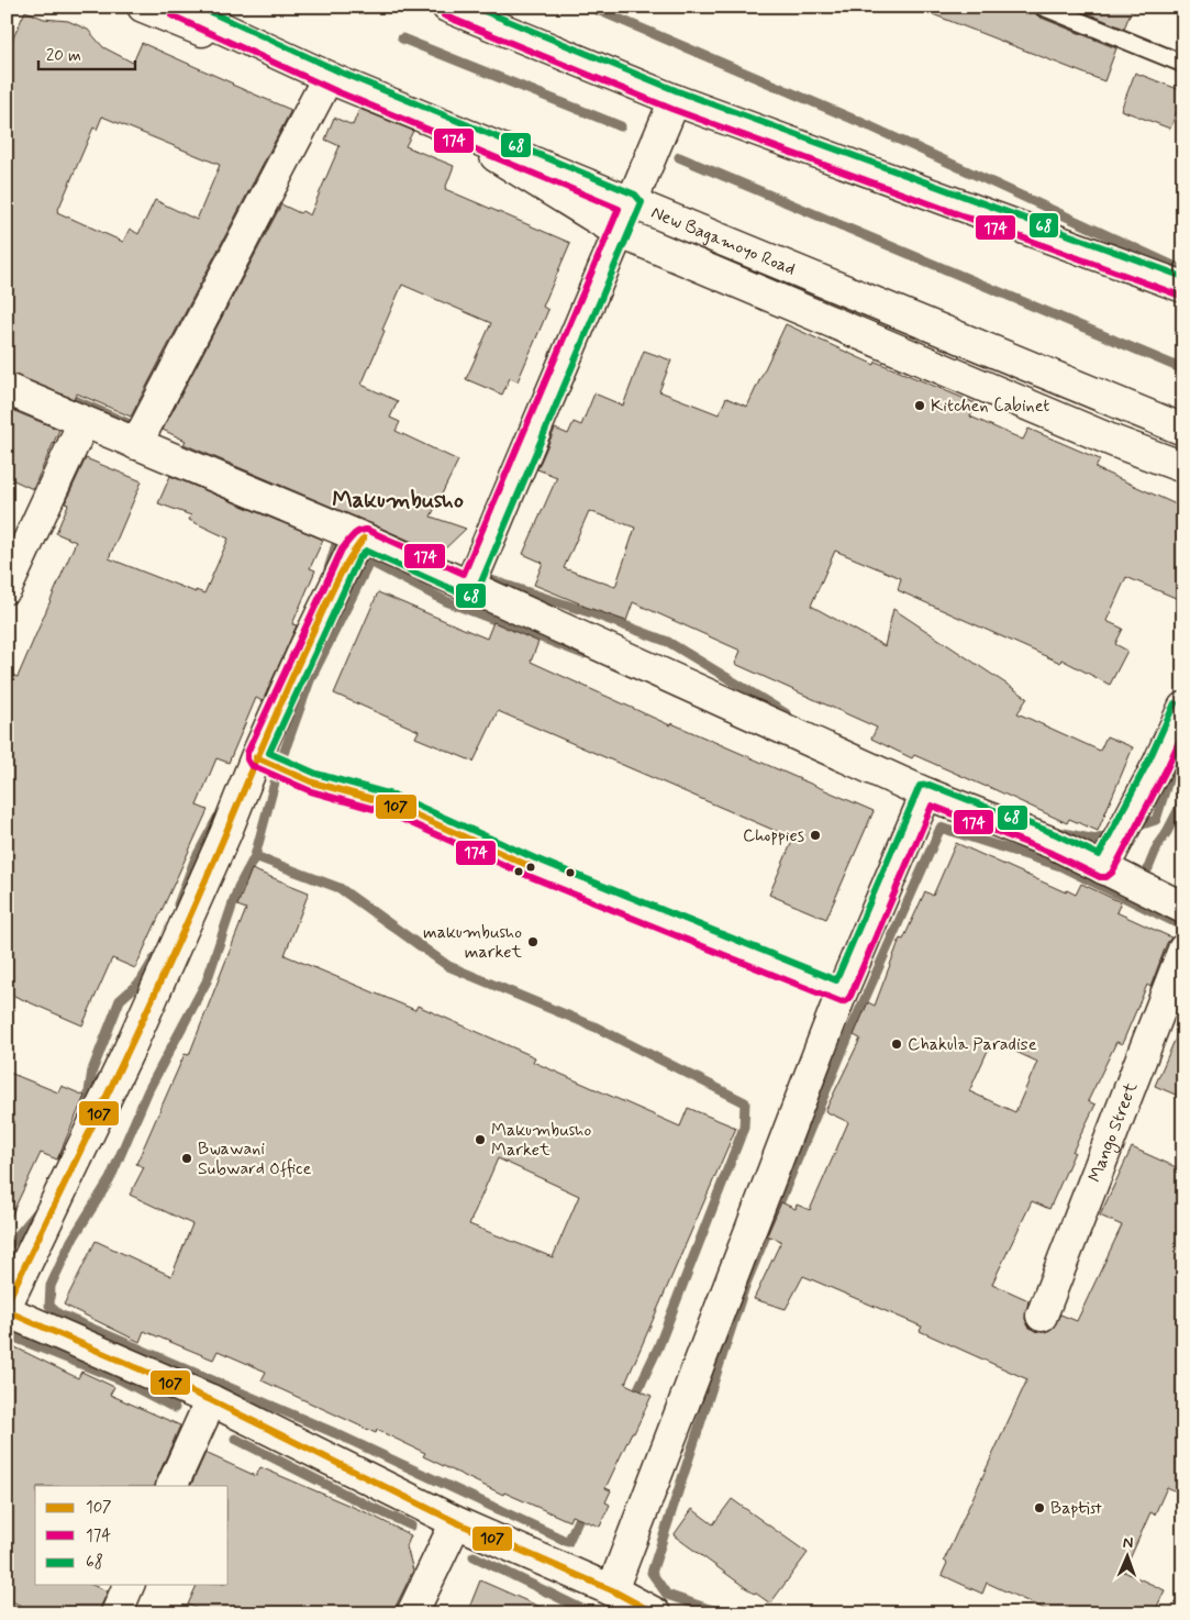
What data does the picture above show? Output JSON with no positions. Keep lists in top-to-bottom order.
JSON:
{
  "streets": {
    "main road": ["New Bagamoyo Road", "Mango Street"]
  },
  "districts": ["Makumbusho"],
  "places": [
    "Kitchen Cabinet",
    "Choppies",
    "makumbusho market",
    "Chakula Paradise",
    "Makumbusho Market",
    "Bwawani Subward Office",
    "Baptist"
  ],
  "lines": ["transit line 68", "transit line 174", "transit line 107"],
  "legend": ["107", "174", "68"],
  "scale_bar": "20 m",
  "north": "top"
}
